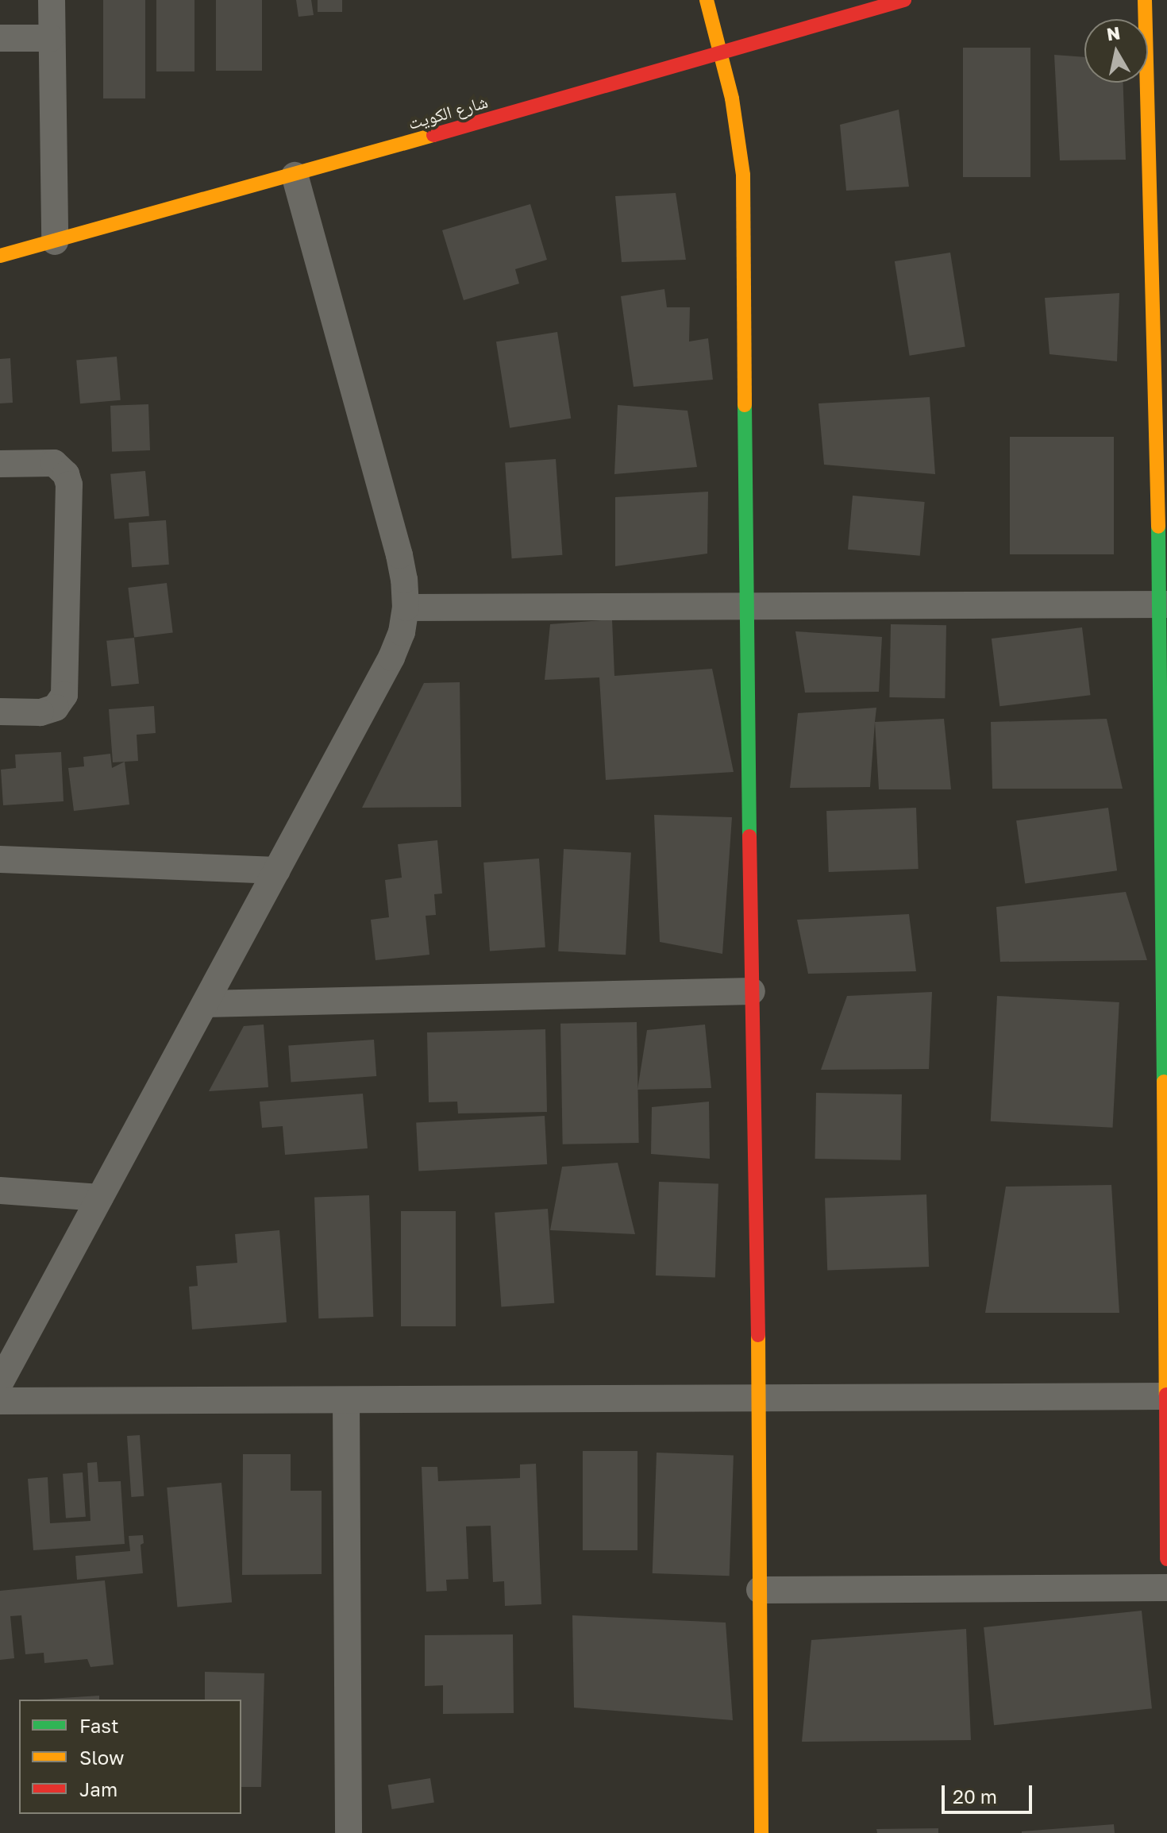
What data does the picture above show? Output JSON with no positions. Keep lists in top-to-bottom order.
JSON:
{
  "streets": {
    "street": ["شارع الكويت"]
  },
  "legend": ["Fast", "Slow", "Jam"],
  "scale_bar": "20 m",
  "north": "top"
}
